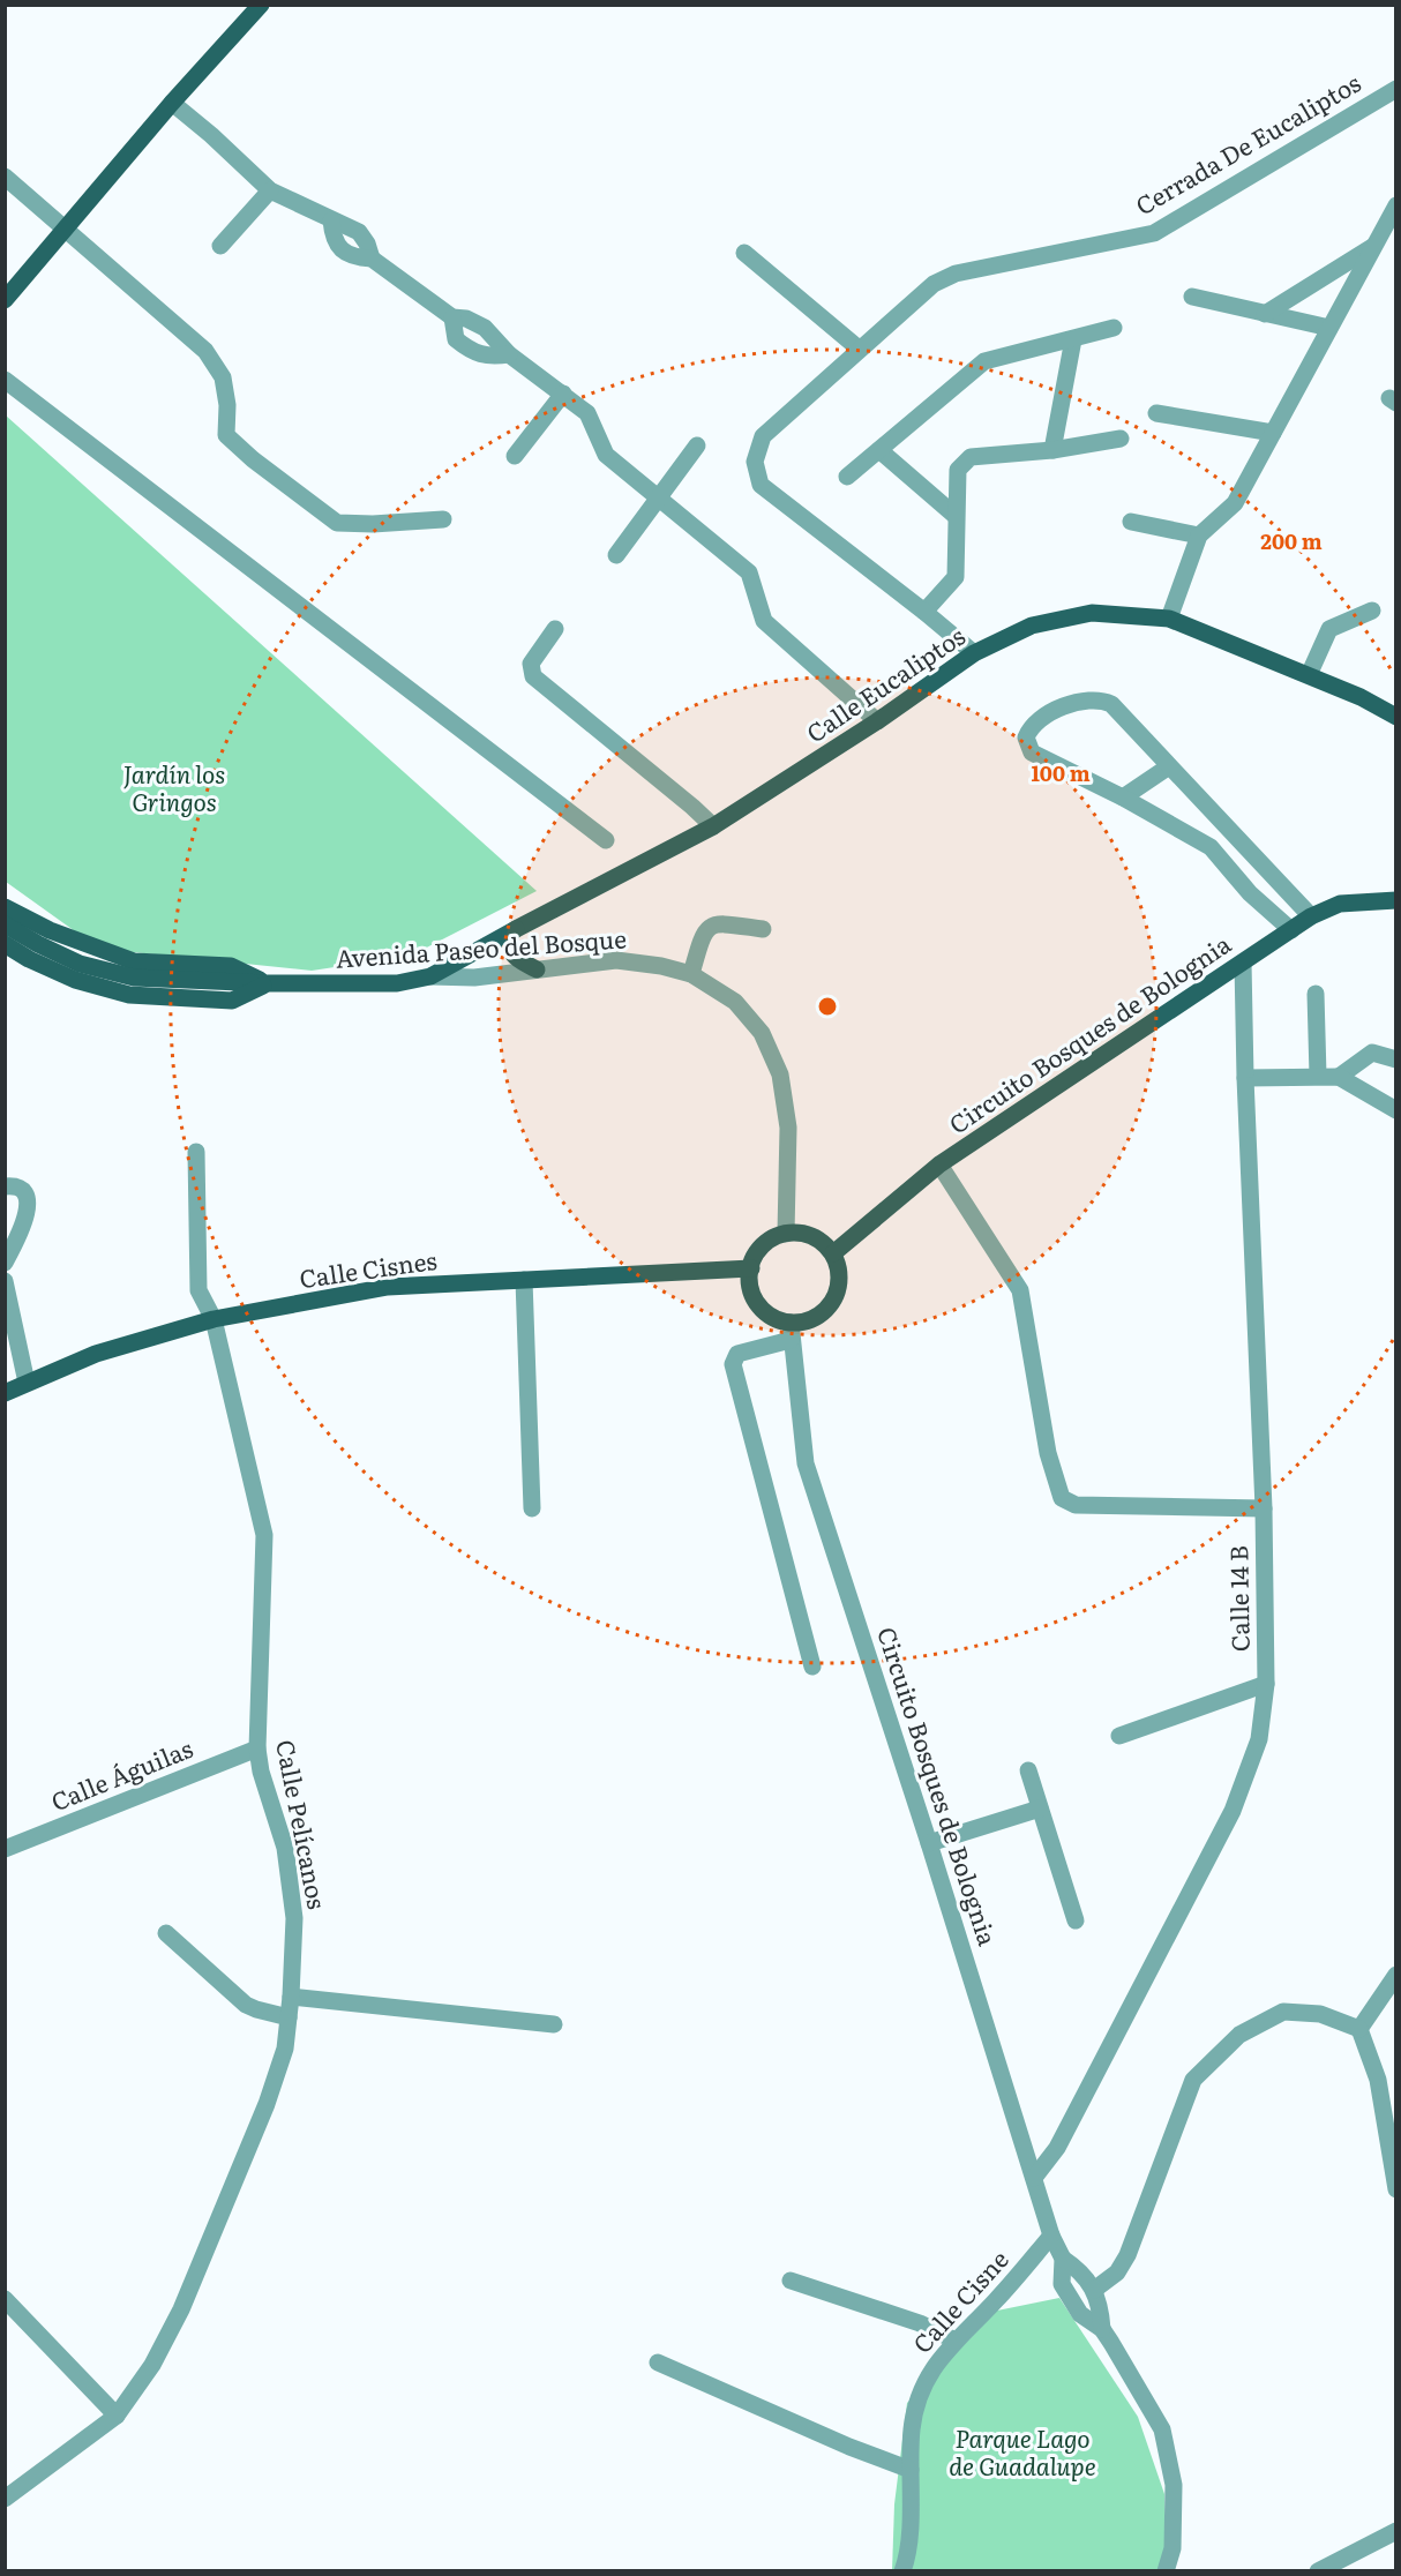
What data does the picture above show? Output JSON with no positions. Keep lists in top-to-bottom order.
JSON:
{
  "streets": {
    "main road": [
      "Calle Eucaliptos",
      "Avenida Paseo del Bosque",
      "Circuito Bosques de Bolognia",
      "Calle Cisnes"
    ],
    "street": [
      "Cerrada De Eucaliptos",
      "Calle 14 B",
      "Calle Águilas",
      "Calle Pelícanos",
      "Calle Cisne"
    ]
  },
  "crossings": [
    ["Cerrada De Eucaliptos", "Calle Eucaliptos"],
    ["Calle Eucaliptos", "Avenida Paseo del Bosque"],
    ["Avenida Paseo del Bosque", "Circuito Bosques de Bolognia"],
    ["Avenida Paseo del Bosque", "Calle Cisnes"],
    ["Circuito Bosques de Bolognia", "Calle Cisnes"],
    ["Circuito Bosques de Bolognia", "Calle 14 B"],
    ["Circuito Bosques de Bolognia", "Calle Cisne"],
    ["Calle Cisnes", "Calle Pelícanos"],
    ["Calle Águilas", "Calle Pelícanos"]
  ],
  "parks": ["Jardín los Gringos", "Parque Lago de Guadalupe"],
  "rings": ["200 m", "100 m"]
}
